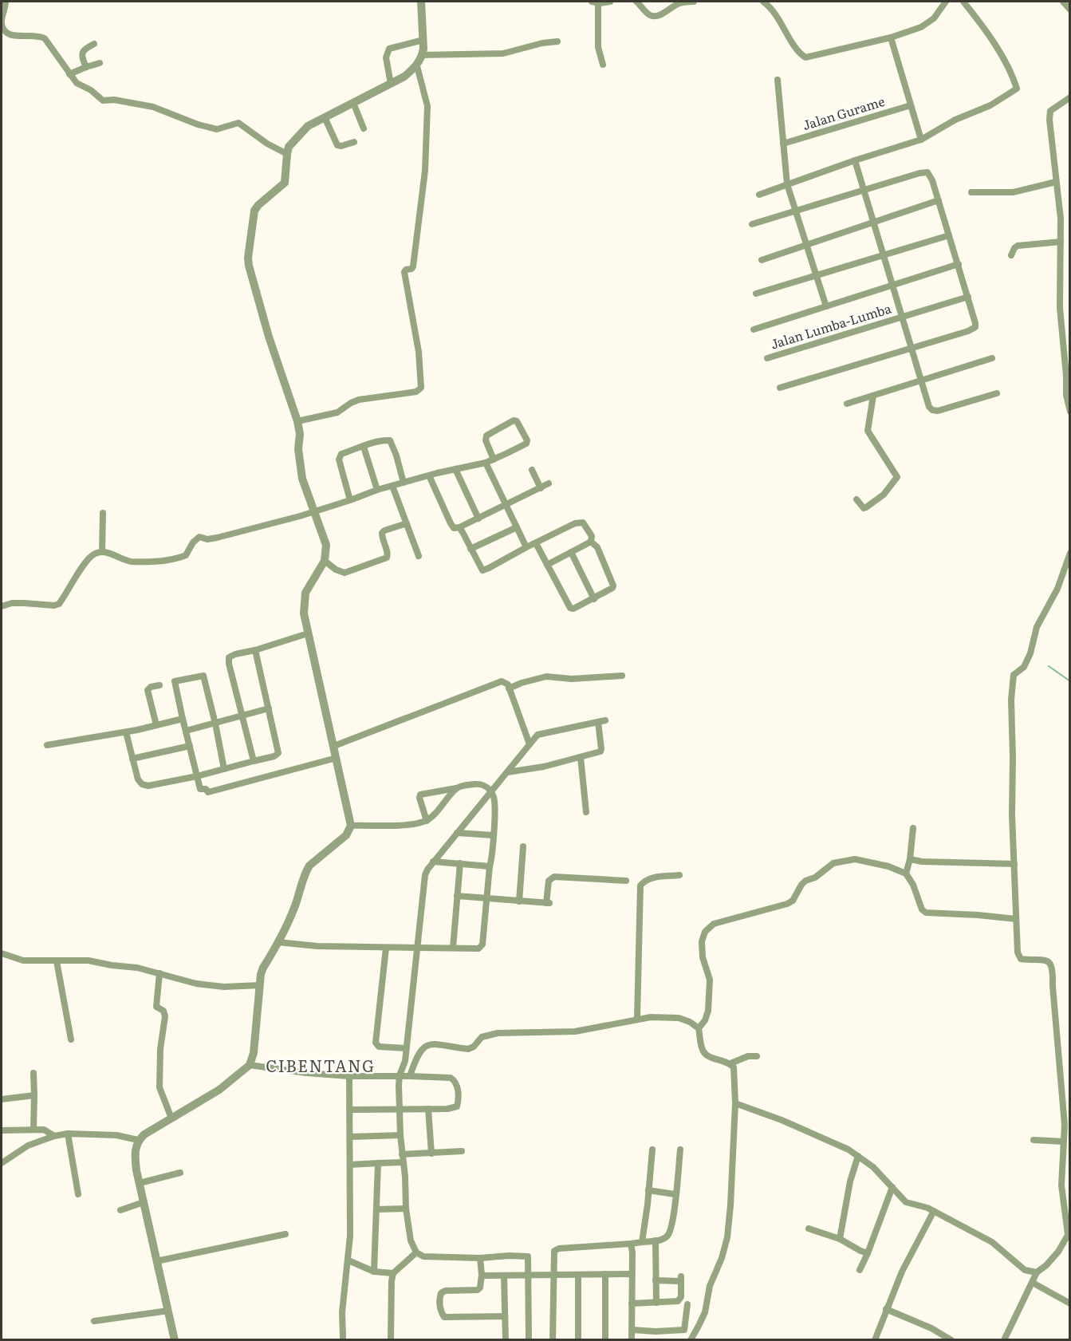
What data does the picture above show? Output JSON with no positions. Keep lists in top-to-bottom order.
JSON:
{
  "streets": {
    "street": ["Jalan Gurame", "Jalan Lumba-Lumba"]
  },
  "districts": ["CIBENTANG"]
}
